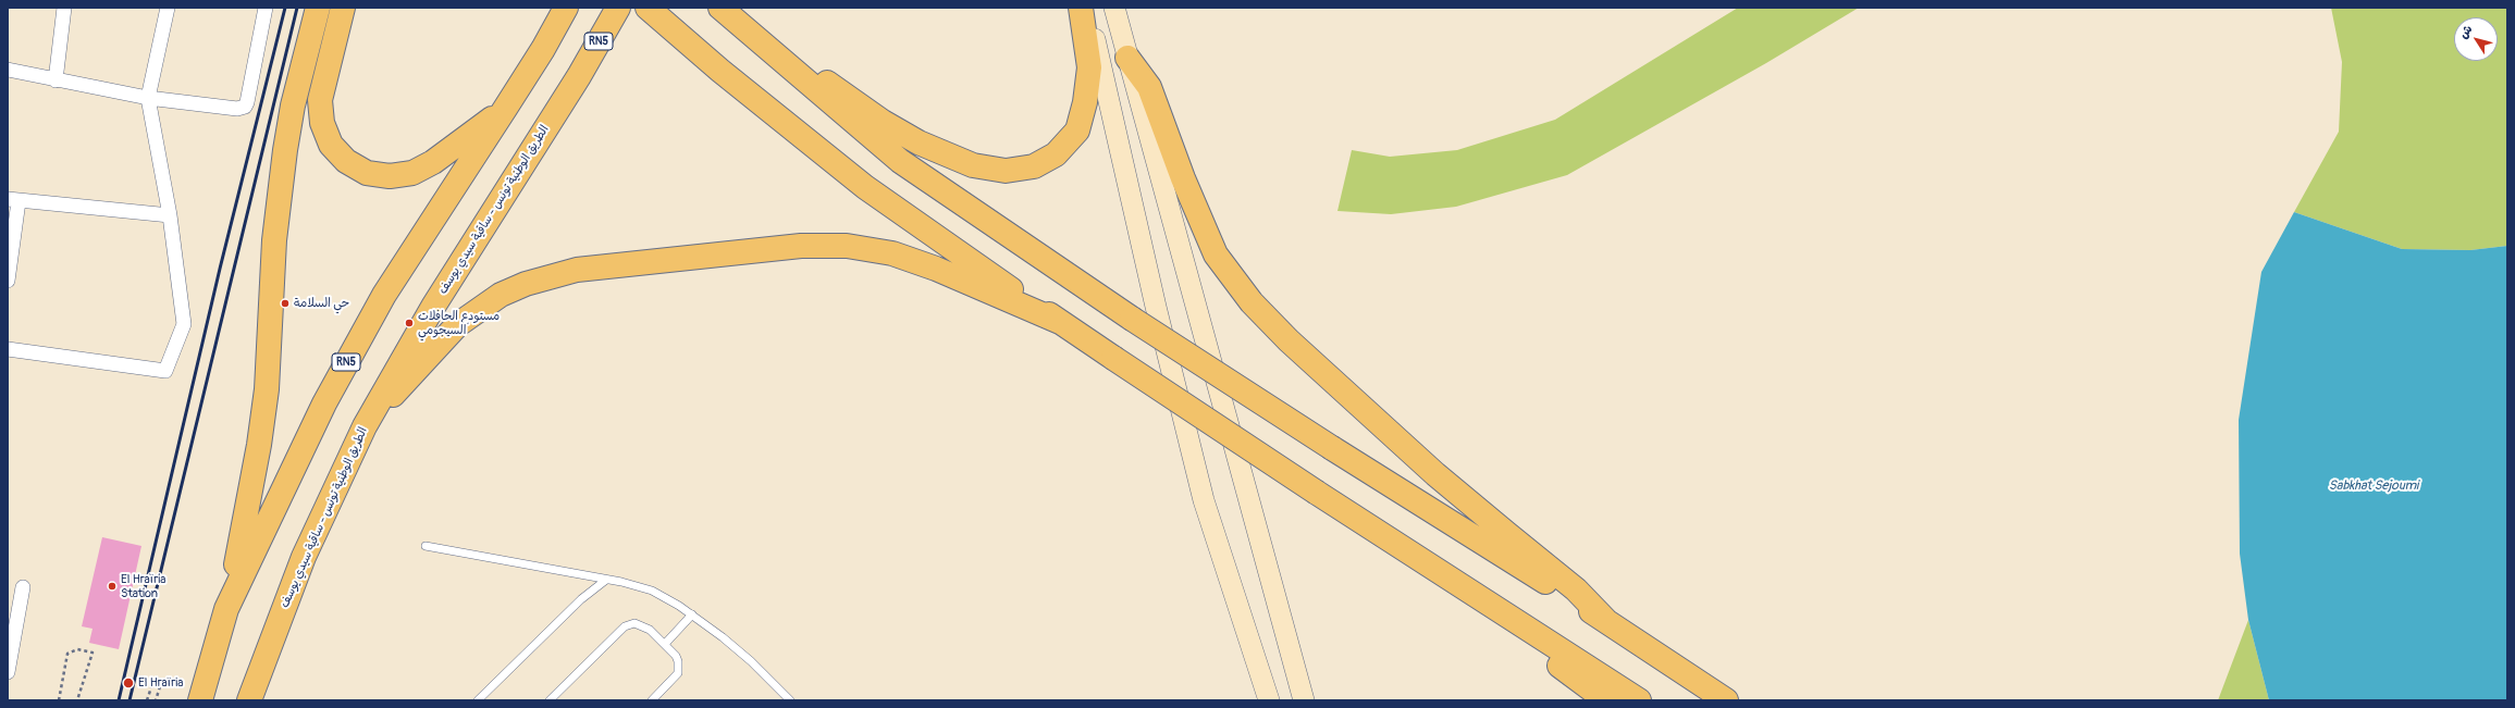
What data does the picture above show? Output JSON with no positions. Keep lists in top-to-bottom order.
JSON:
{
  "streets": {
    "highway": ["RN5", "الطريق الوطنية تونس - ساقية سيدي يوسف"]
  },
  "water": ["Sabkhat Sejoumi"],
  "places": [
    "حي السلامة",
    "مستودع الحافلات السيجومي",
    "El Hraïria Station",
    "El Hraïria"
  ],
  "north": "top left"
}
